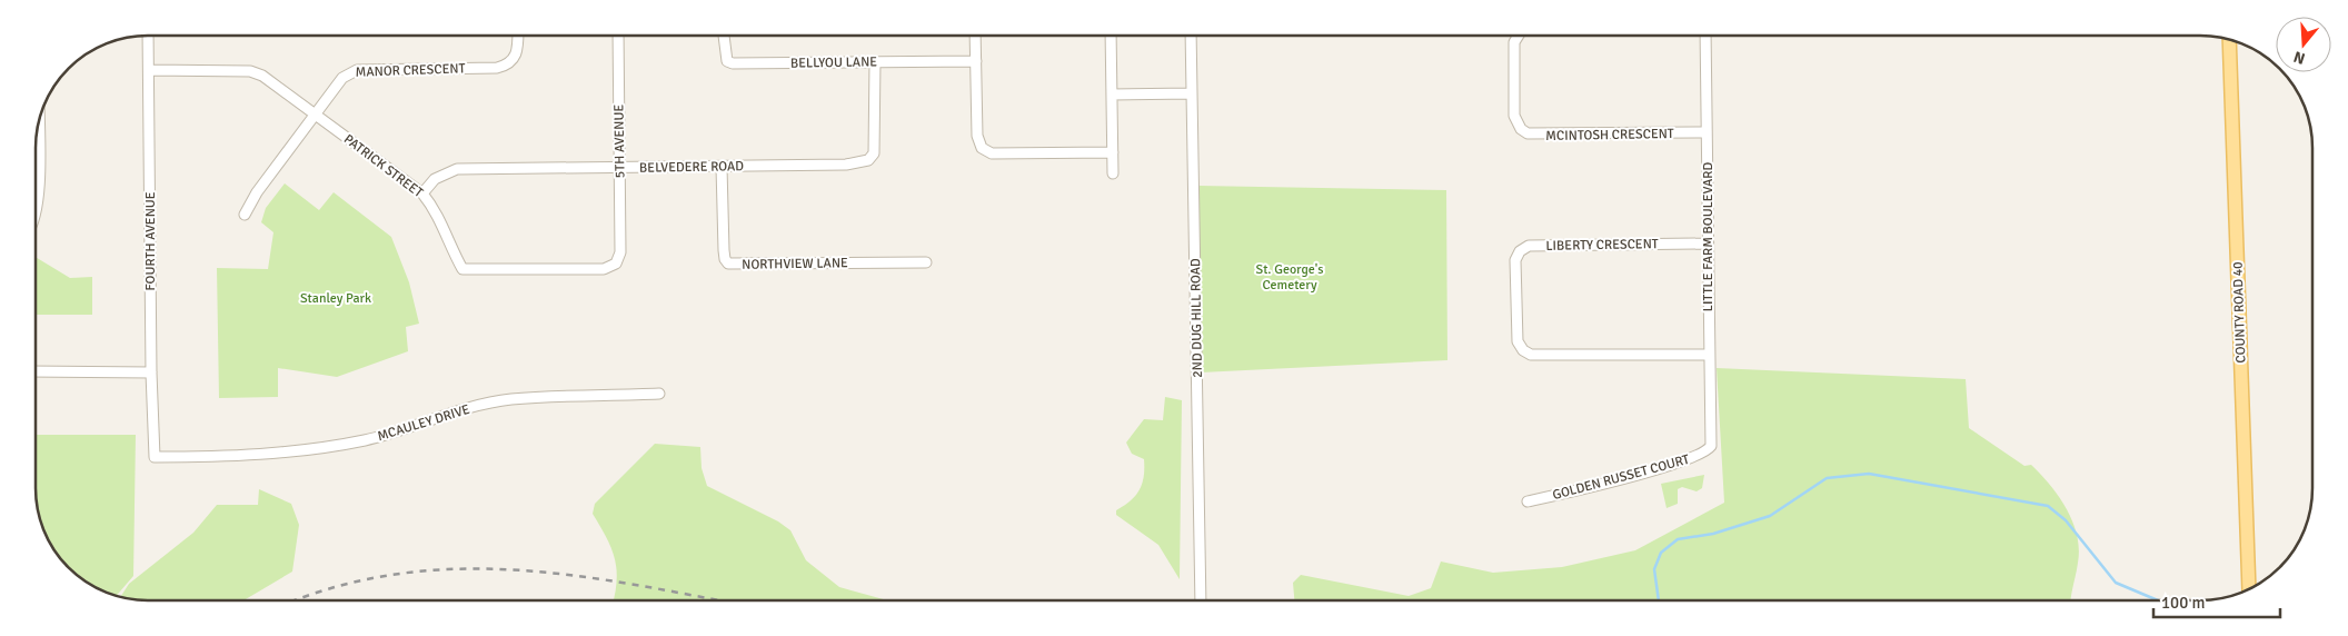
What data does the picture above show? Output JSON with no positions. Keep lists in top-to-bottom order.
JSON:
{
  "streets": {
    "main road": ["COUNTY ROAD 40"],
    "street": [
      "BELLYOU LANE",
      "MANOR CRESCENT",
      "MCINTOSH CRESCENT",
      "5TH AVENUE",
      "PATRICK STREET",
      "BELVEDERE ROAD",
      "LITTLE FARM BOULEVARD",
      "FOURTH AVENUE",
      "LIBERTY CRESCENT",
      "NORTHVIEW LANE",
      "2ND DUG HILL ROAD",
      "MCAULEY DRIVE",
      "GOLDEN RUSSET COURT"
    ]
  },
  "crossings": [
    ["BELLYOU LANE", "BELVEDERE ROAD"],
    ["MANOR CRESCENT", "PATRICK STREET"],
    ["MCINTOSH CRESCENT", "LITTLE FARM BOULEVARD"],
    ["5TH AVENUE", "PATRICK STREET"],
    ["5TH AVENUE", "BELVEDERE ROAD"],
    ["PATRICK STREET", "BELVEDERE ROAD"],
    ["PATRICK STREET", "FOURTH AVENUE"],
    ["BELVEDERE ROAD", "NORTHVIEW LANE"],
    ["LITTLE FARM BOULEVARD", "LIBERTY CRESCENT"],
    ["LITTLE FARM BOULEVARD", "GOLDEN RUSSET COURT"],
    ["FOURTH AVENUE", "MCAULEY DRIVE"]
  ],
  "parks": ["St. George's Cemetery", "Stanley Park"],
  "scale_bar": "100 m",
  "north": "bottom"
}
